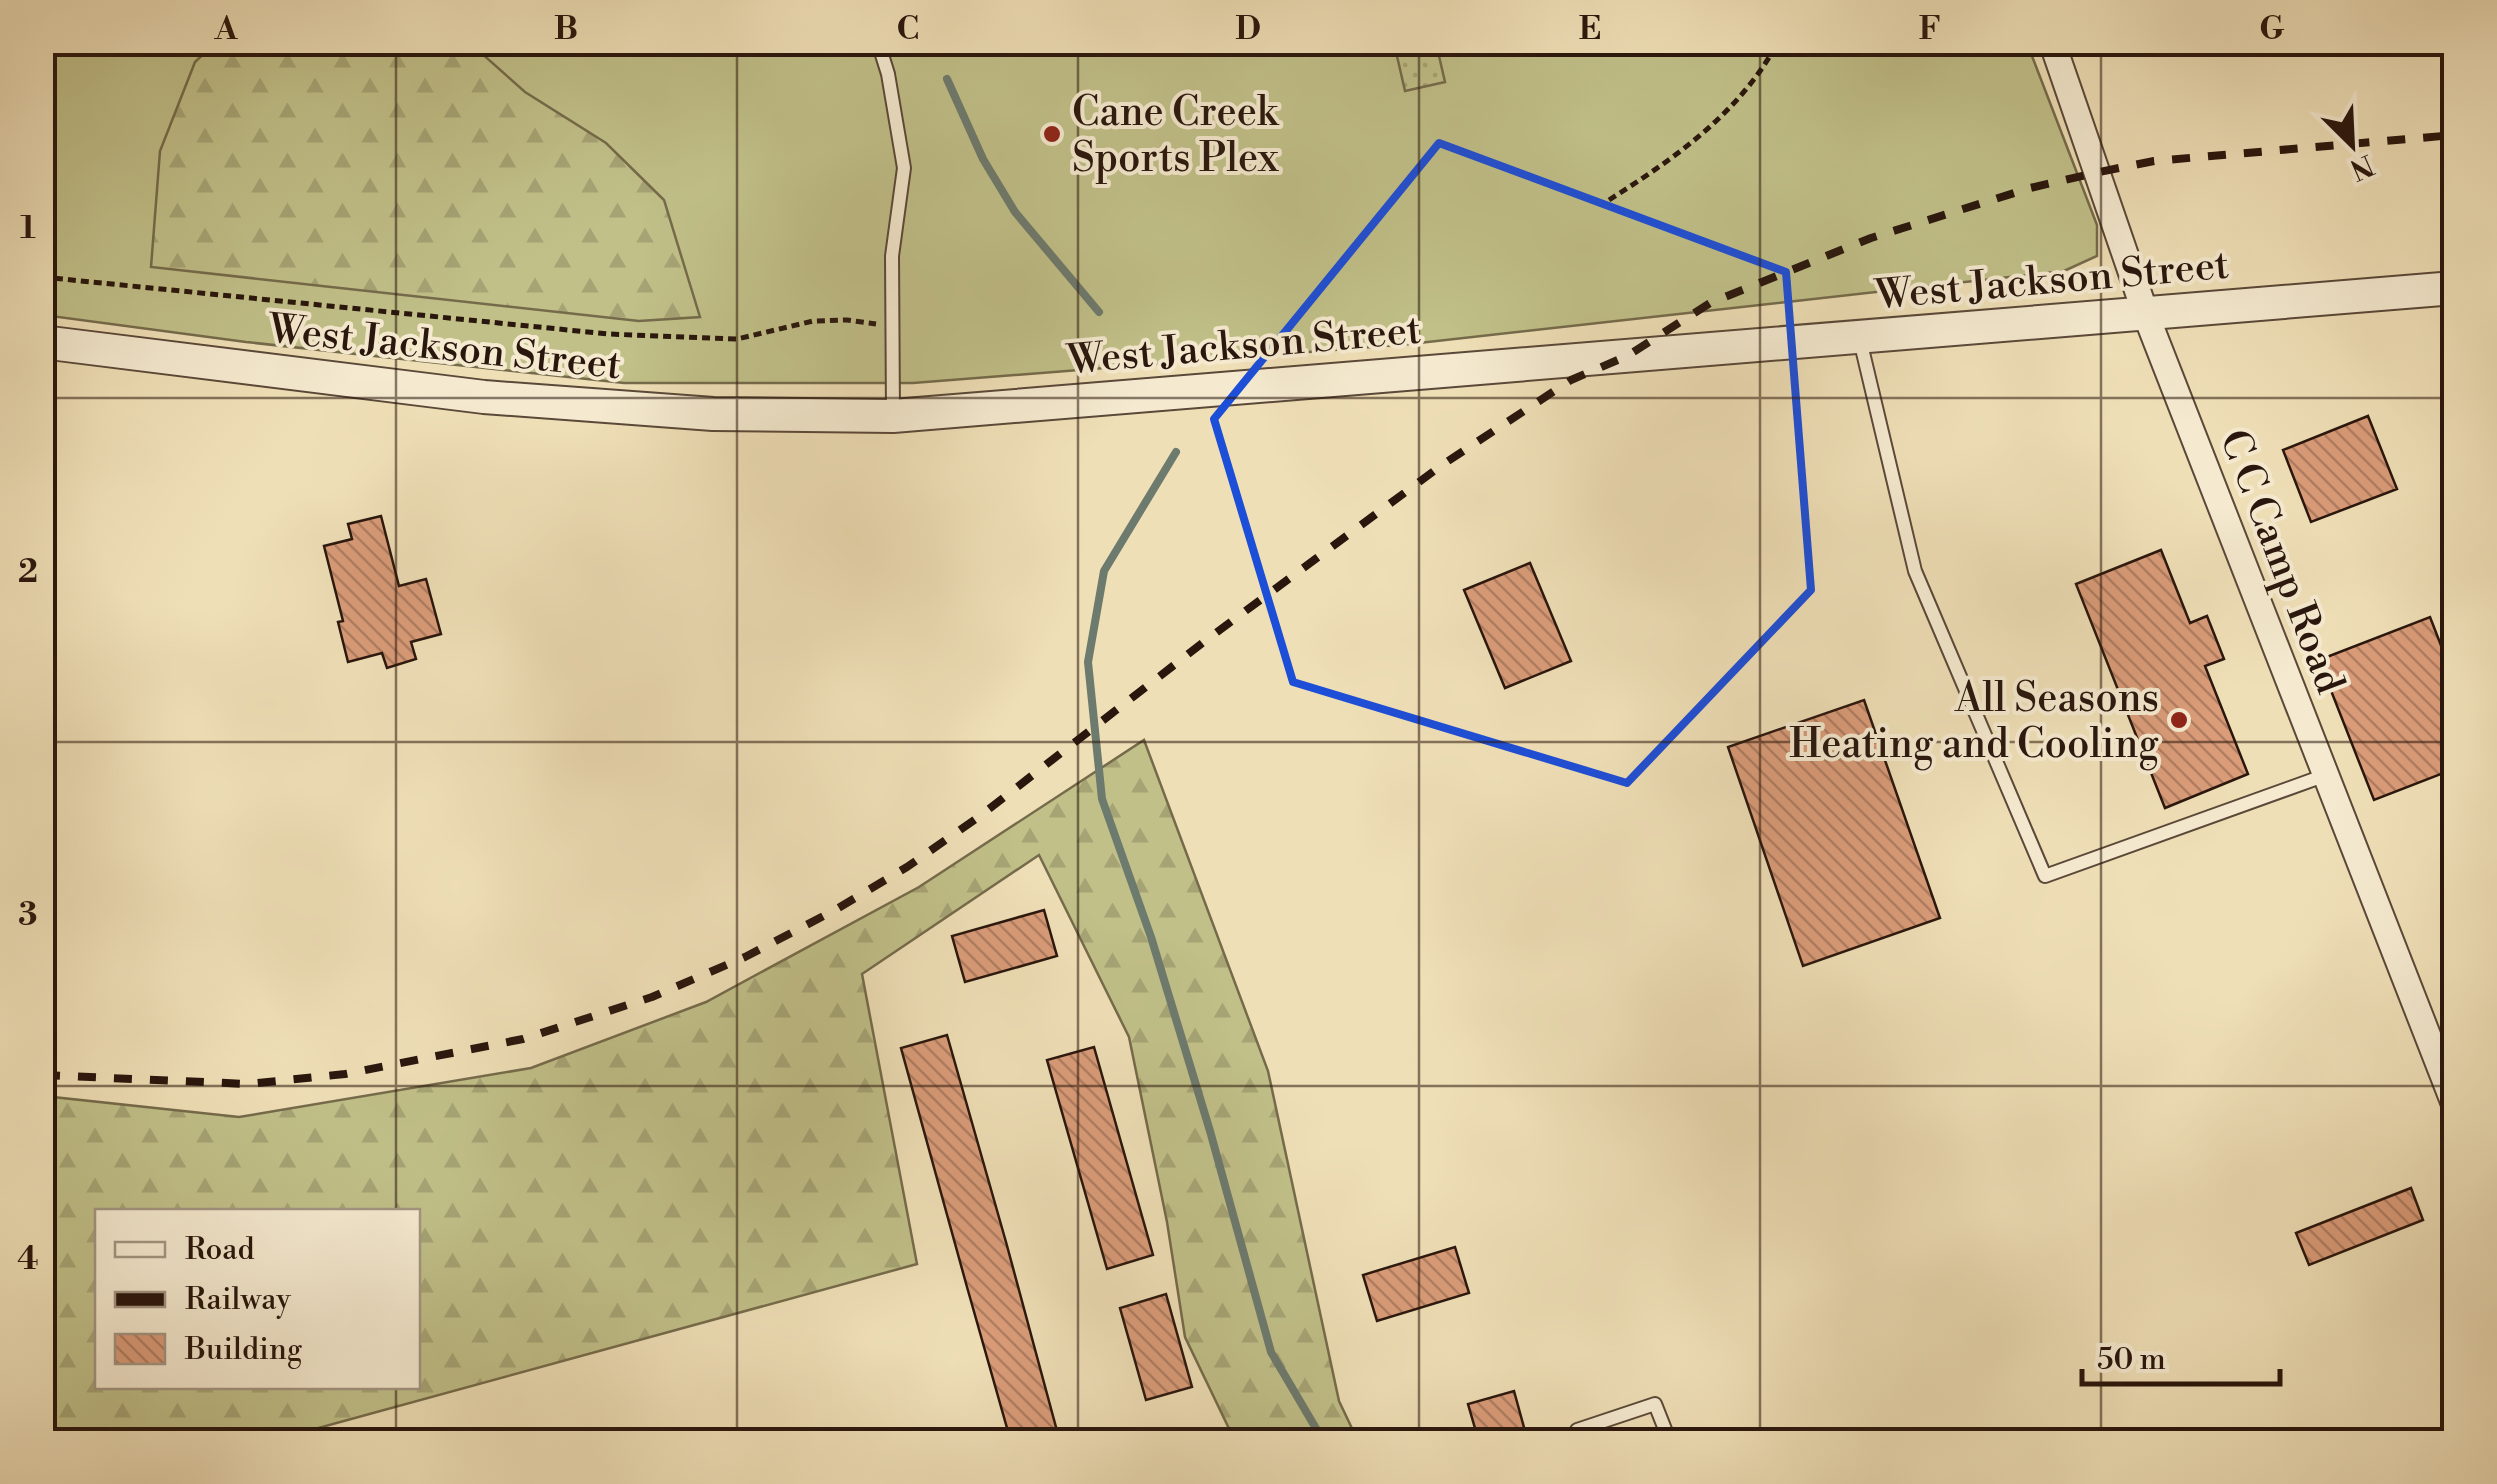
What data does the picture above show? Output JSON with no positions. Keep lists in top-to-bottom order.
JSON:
{
  "streets": {
    "street": ["West Jackson Street", "C C Camp Road"]
  },
  "crossings": [
    ["West Jackson Street", "C C Camp Road"]
  ],
  "places": ["Cane Creek Sports Plex", "All Seasons Heating and Cooling"],
  "legend": ["Road", "Railway", "Building"],
  "scale_bar": "50 m",
  "north": "bottom right",
  "grid": {
    "columns": [
      "A",
      "B",
      "C",
      "D",
      "E",
      "F",
      "G"
    ],
    "rows": [
      "1",
      "2",
      "3",
      "4"
    ]
  }
}
